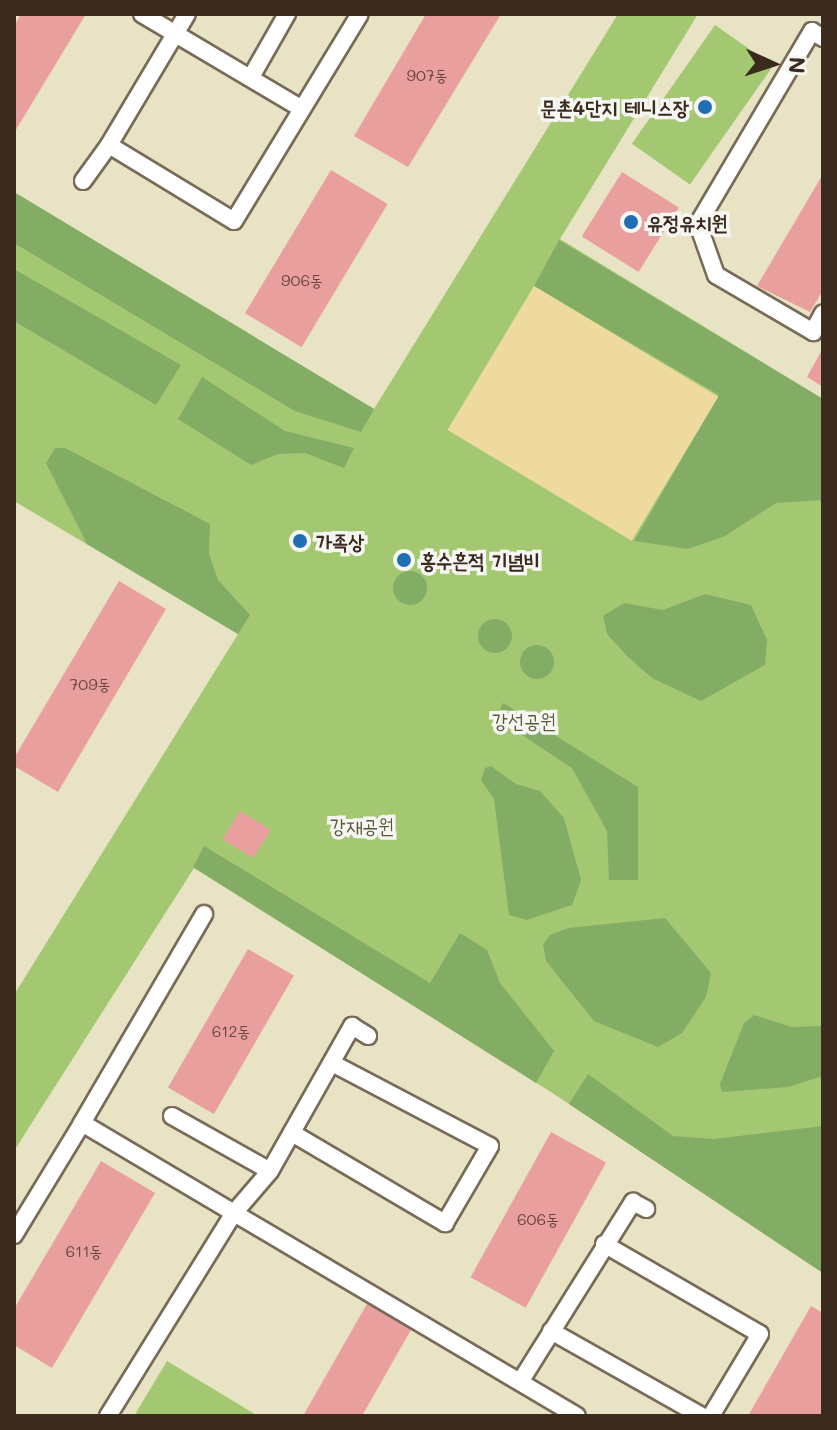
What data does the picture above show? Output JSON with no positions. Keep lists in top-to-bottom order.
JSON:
{
  "parks": ["강선공원", "강재공원"],
  "places": [
    "문촌4단지 테니스장",
    "유정유치원",
    "가족상",
    "홍수흔적 기념비"
  ],
  "house_numbers": [
    "907동",
    "906동",
    "709동",
    "612동",
    "606동",
    "611동"
  ],
  "north": "right"
}
